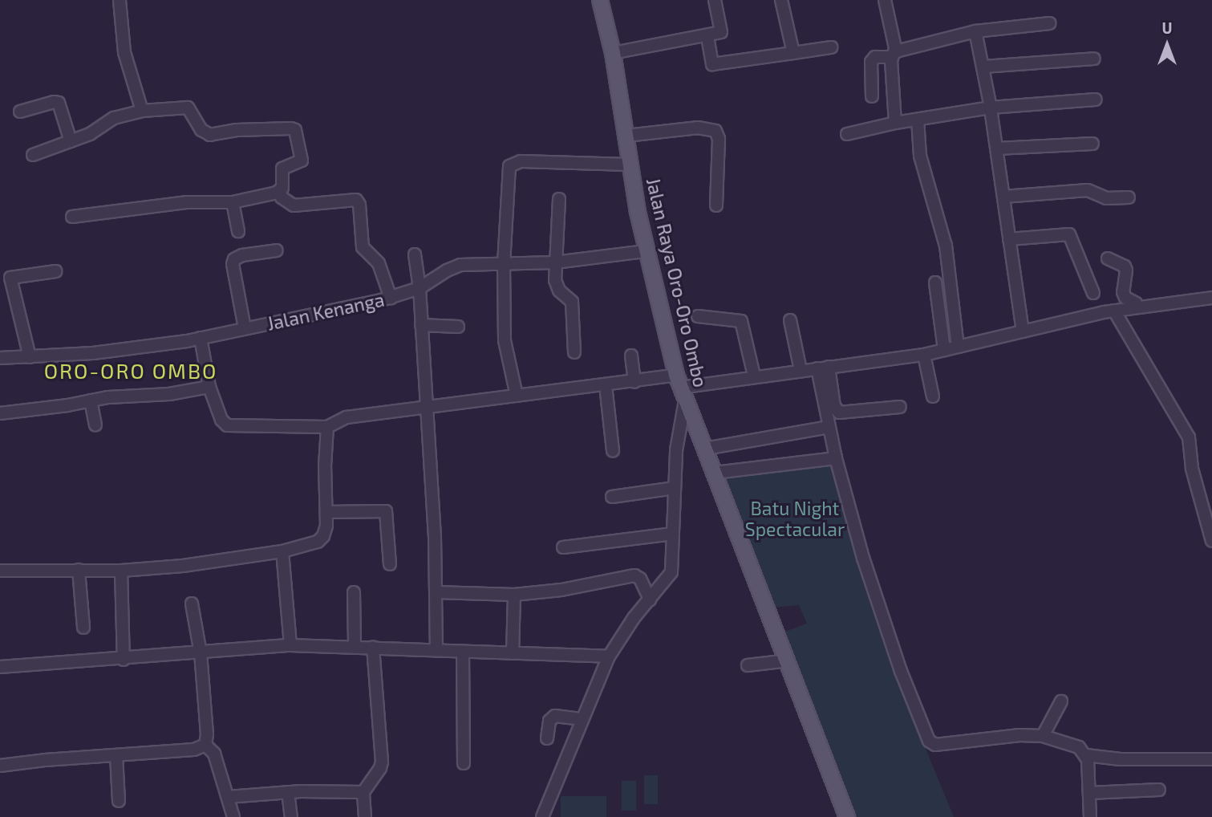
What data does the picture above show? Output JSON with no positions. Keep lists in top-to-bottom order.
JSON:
{
  "streets": {
    "main road": ["Jalan Raya Oro-Oro Ombo"],
    "street": ["Jalan Kenanga"]
  },
  "crossings": [
    ["Jalan Raya Oro-Oro Ombo", "Jalan Kenanga"]
  ],
  "districts": ["ORO-ORO OMBO"],
  "parks": ["Batu Night Spectacular"],
  "north": "top"
}
